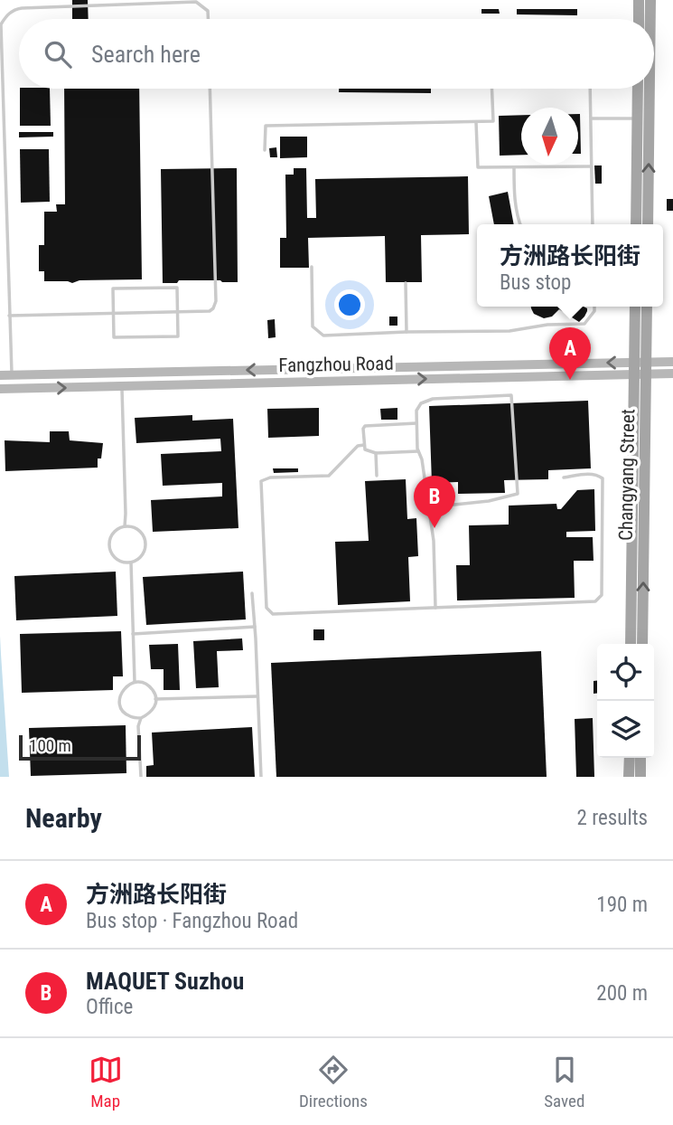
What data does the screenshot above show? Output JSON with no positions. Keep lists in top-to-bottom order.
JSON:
{
  "streets": {
    "main road": ["Fangzhou Road", "Changyang Street"]
  },
  "crossings": [
    ["Fangzhou Road", "Changyang Street"]
  ],
  "scale_bar": "100 m",
  "north": "bottom",
  "page": {
    "search": "Search here",
    "popup": ["方洲路长阳街", "Bus stop"],
    "pins": ["A", "B"],
    "scale": "100 m",
    "heading": ["Nearby", "2 results"],
    "list": [
      {
        "mark": "A",
        "name": "方洲路长阳街",
        "note": "Bus stop · Fangzhou Road",
        "value": "190 m"
      },
      {
        "mark": "B",
        "name": "MAQUET Suzhou",
        "note": "Office",
        "value": "200 m"
      }
    ],
    "nav": ["Map", "Directions", "Saved"]
  }
}
